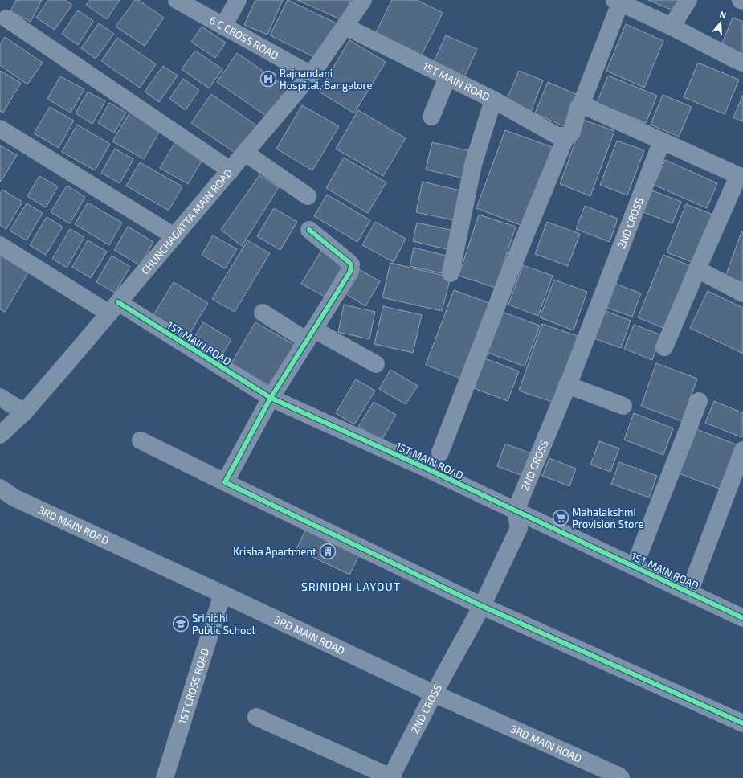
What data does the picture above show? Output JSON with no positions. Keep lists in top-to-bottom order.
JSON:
{
  "streets": {
    "street": [
      "6 C CROSS ROAD",
      "1ST MAIN ROAD",
      "CHUNCHAGATTA MAIN ROAD",
      "2ND CROSS",
      "3RD MAIN ROAD",
      "1ST CROSS ROAD"
    ]
  },
  "crossings": [
    ["6 C CROSS ROAD", "CHUNCHAGATTA MAIN ROAD"],
    ["1ST MAIN ROAD", "CHUNCHAGATTA MAIN ROAD"],
    ["1ST MAIN ROAD", "2ND CROSS"],
    ["2ND CROSS", "3RD MAIN ROAD"],
    ["3RD MAIN ROAD", "1ST CROSS ROAD"]
  ],
  "districts": ["SRINIDHI LAYOUT"],
  "places": {
    "hospital": ["Rajnandani Hospital, Bangalore"],
    "supermarket": ["Mahalakshmi Provision Store"],
    "building": ["Krisha Apartment"],
    "school or university": ["Srinidhi Public School"]
  },
  "north": "top"
}
